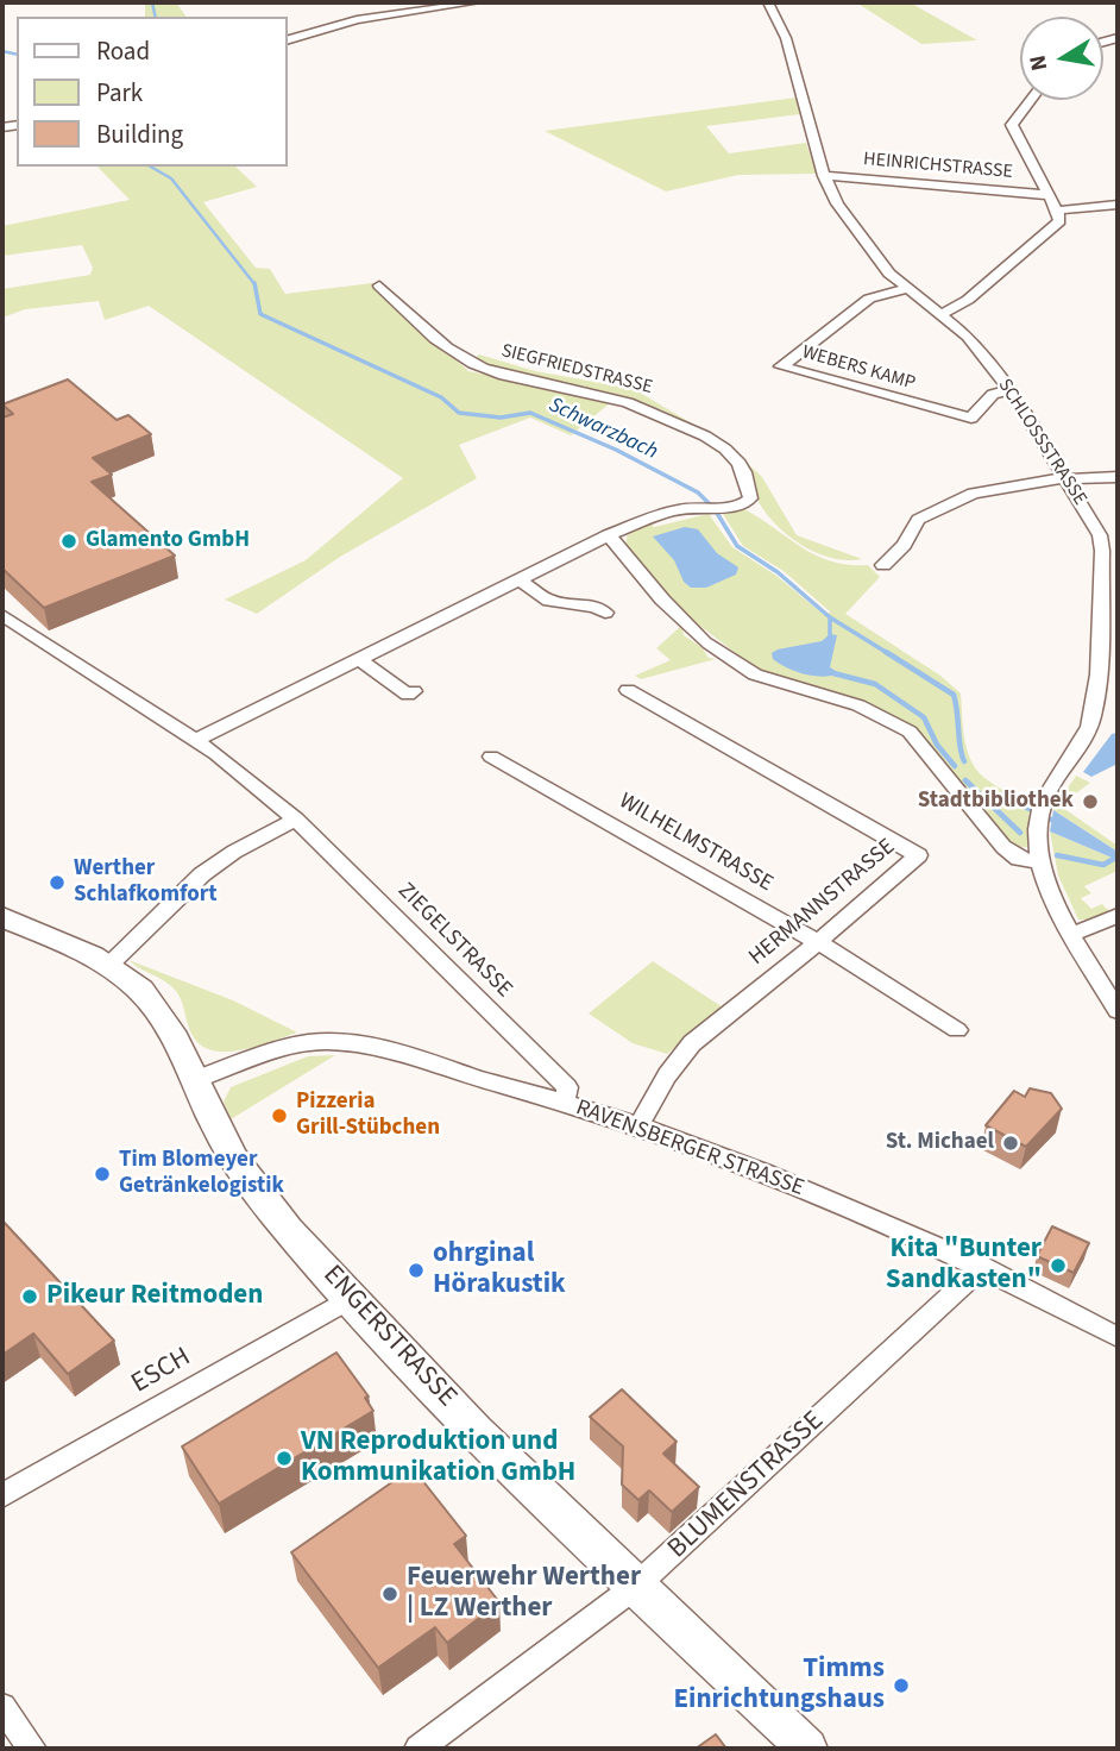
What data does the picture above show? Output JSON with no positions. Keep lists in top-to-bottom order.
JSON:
{
  "streets": {
    "main road": ["ENGERSTRASSE"],
    "street": [
      "HEINRICHSTRASSE",
      "WEBERS KAMP",
      "SIEGFRIEDSTRASSE",
      "SCHLOSSSTRASSE",
      "WILHELMSTRASSE",
      "HERMANNSTRASSE",
      "ZIEGELSTRASSE",
      "RAVENSBERGER STRASSE",
      "ESCH",
      "BLUMENSTRASSE"
    ]
  },
  "crossings": [
    ["HEINRICHSTRASSE", "SCHLOSSSTRASSE"],
    ["WEBERS KAMP", "SCHLOSSSTRASSE"],
    ["SIEGFRIEDSTRASSE", "ZIEGELSTRASSE"],
    ["WILHELMSTRASSE", "HERMANNSTRASSE"],
    ["HERMANNSTRASSE", "RAVENSBERGER STRASSE"],
    ["ZIEGELSTRASSE", "RAVENSBERGER STRASSE"],
    ["RAVENSBERGER STRASSE", "ENGERSTRASSE"],
    ["RAVENSBERGER STRASSE", "BLUMENSTRASSE"],
    ["ENGERSTRASSE", "ESCH"],
    ["ENGERSTRASSE", "BLUMENSTRASSE"]
  ],
  "water": ["Schwarzbach"],
  "places": [
    "Glamento GmbH",
    "Stadtbibliothek",
    "Werther Schlafkomfort",
    "Pizzeria Grill-Stübchen",
    "St. Michael",
    "Tim Blomeyer Getränkelogistik",
    "Kita \"Bunter Sandkasten\"",
    "ohrginal Hörakustik",
    "Pikeur Reitmoden",
    "VN Reproduktion und Kommunikation GmbH",
    "Feuerwehr Werther | LZ Werther",
    "Timms Einrichtungshaus"
  ],
  "legend": ["Road", "Park", "Building"],
  "north": "left"
}
